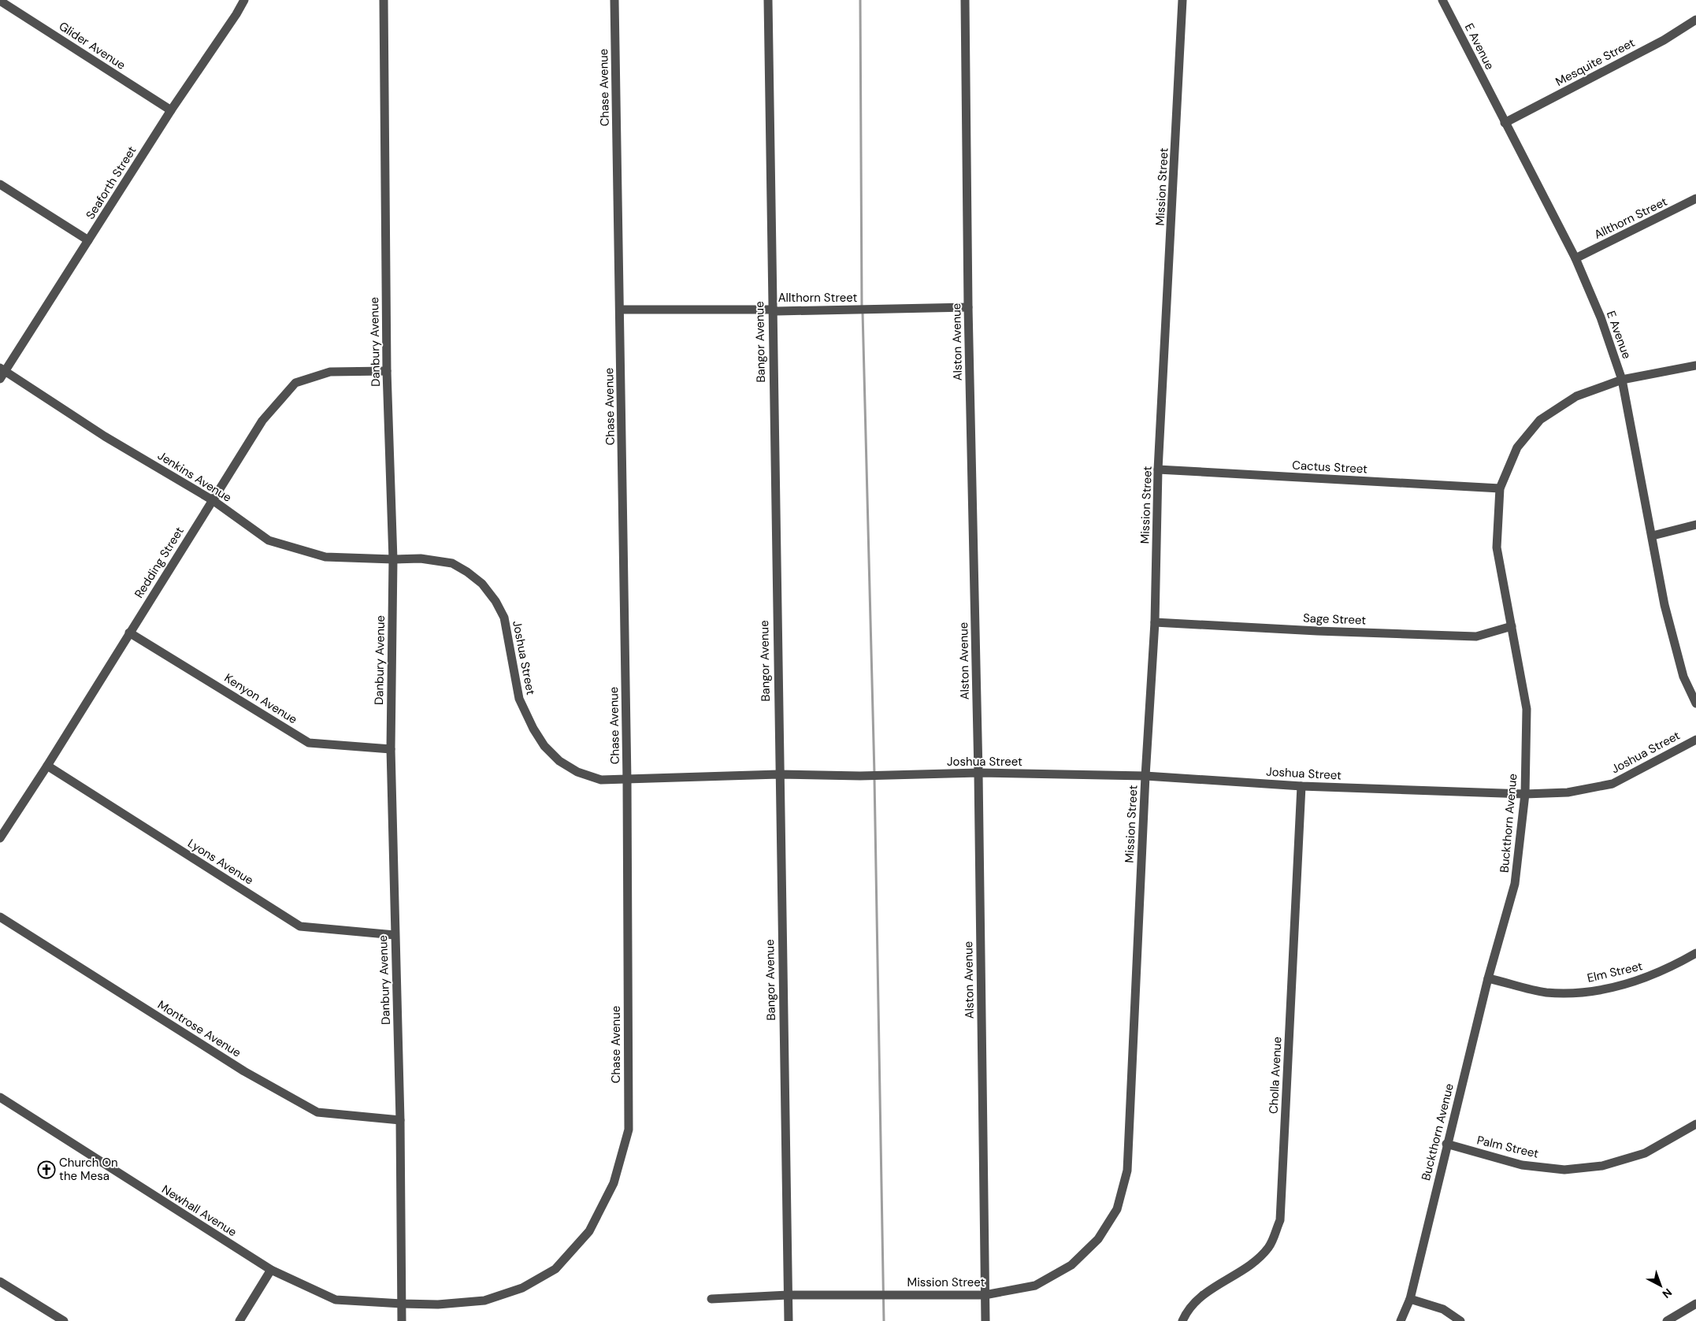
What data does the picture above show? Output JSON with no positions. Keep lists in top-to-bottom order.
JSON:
{
  "streets": {
    "street": [
      "Glider Avenue",
      "E Avenue",
      "Mesquite Street",
      "Chase Avenue",
      "Seaforth Street",
      "Mission Street",
      "Allthorn Street",
      "Danbury Avenue",
      "Bangor Avenue",
      "Alston Avenue",
      "Cactus Street",
      "Jenkins Avenue",
      "Redding Street",
      "Sage Street",
      "Joshua Street",
      "Kenyon Avenue",
      "Buckthorn Avenue",
      "Lyons Avenue",
      "Elm Street",
      "Montrose Avenue",
      "Cholla Avenue",
      "Palm Street",
      "Newhall Avenue"
    ]
  },
  "crossings": [
    ["Glider Avenue", "Seaforth Street"],
    ["E Avenue", "Mesquite Street"],
    ["E Avenue", "Allthorn Street"],
    ["E Avenue", "Buckthorn Avenue"],
    ["Chase Avenue", "Allthorn Street"],
    ["Chase Avenue", "Danbury Avenue"],
    ["Chase Avenue", "Joshua Street"],
    ["Chase Avenue", "Newhall Avenue"],
    ["Seaforth Street", "Jenkins Avenue"],
    ["Mission Street", "Bangor Avenue"],
    ["Mission Street", "Alston Avenue"],
    ["Mission Street", "Cactus Street"],
    ["Mission Street", "Sage Street"],
    ["Mission Street", "Joshua Street"],
    ["Allthorn Street", "Bangor Avenue"],
    ["Allthorn Street", "Alston Avenue"],
    ["Danbury Avenue", "Jenkins Avenue"],
    ["Danbury Avenue", "Redding Street"],
    ["Danbury Avenue", "Joshua Street"],
    ["Danbury Avenue", "Kenyon Avenue"],
    ["Danbury Avenue", "Lyons Avenue"],
    ["Danbury Avenue", "Montrose Avenue"],
    ["Danbury Avenue", "Newhall Avenue"],
    ["Bangor Avenue", "Joshua Street"],
    ["Alston Avenue", "Joshua Street"],
    ["Cactus Street", "Buckthorn Avenue"],
    ["Jenkins Avenue", "Redding Street"],
    ["Jenkins Avenue", "Joshua Street"],
    ["Redding Street", "Kenyon Avenue"],
    ["Redding Street", "Lyons Avenue"],
    ["Sage Street", "Buckthorn Avenue"],
    ["Joshua Street", "Buckthorn Avenue"],
    ["Joshua Street", "Cholla Avenue"],
    ["Buckthorn Avenue", "Elm Street"],
    ["Buckthorn Avenue", "Palm Street"]
  ],
  "places": {
    "church": ["Church On the Mesa"]
  },
  "north": "bottom right"
}
